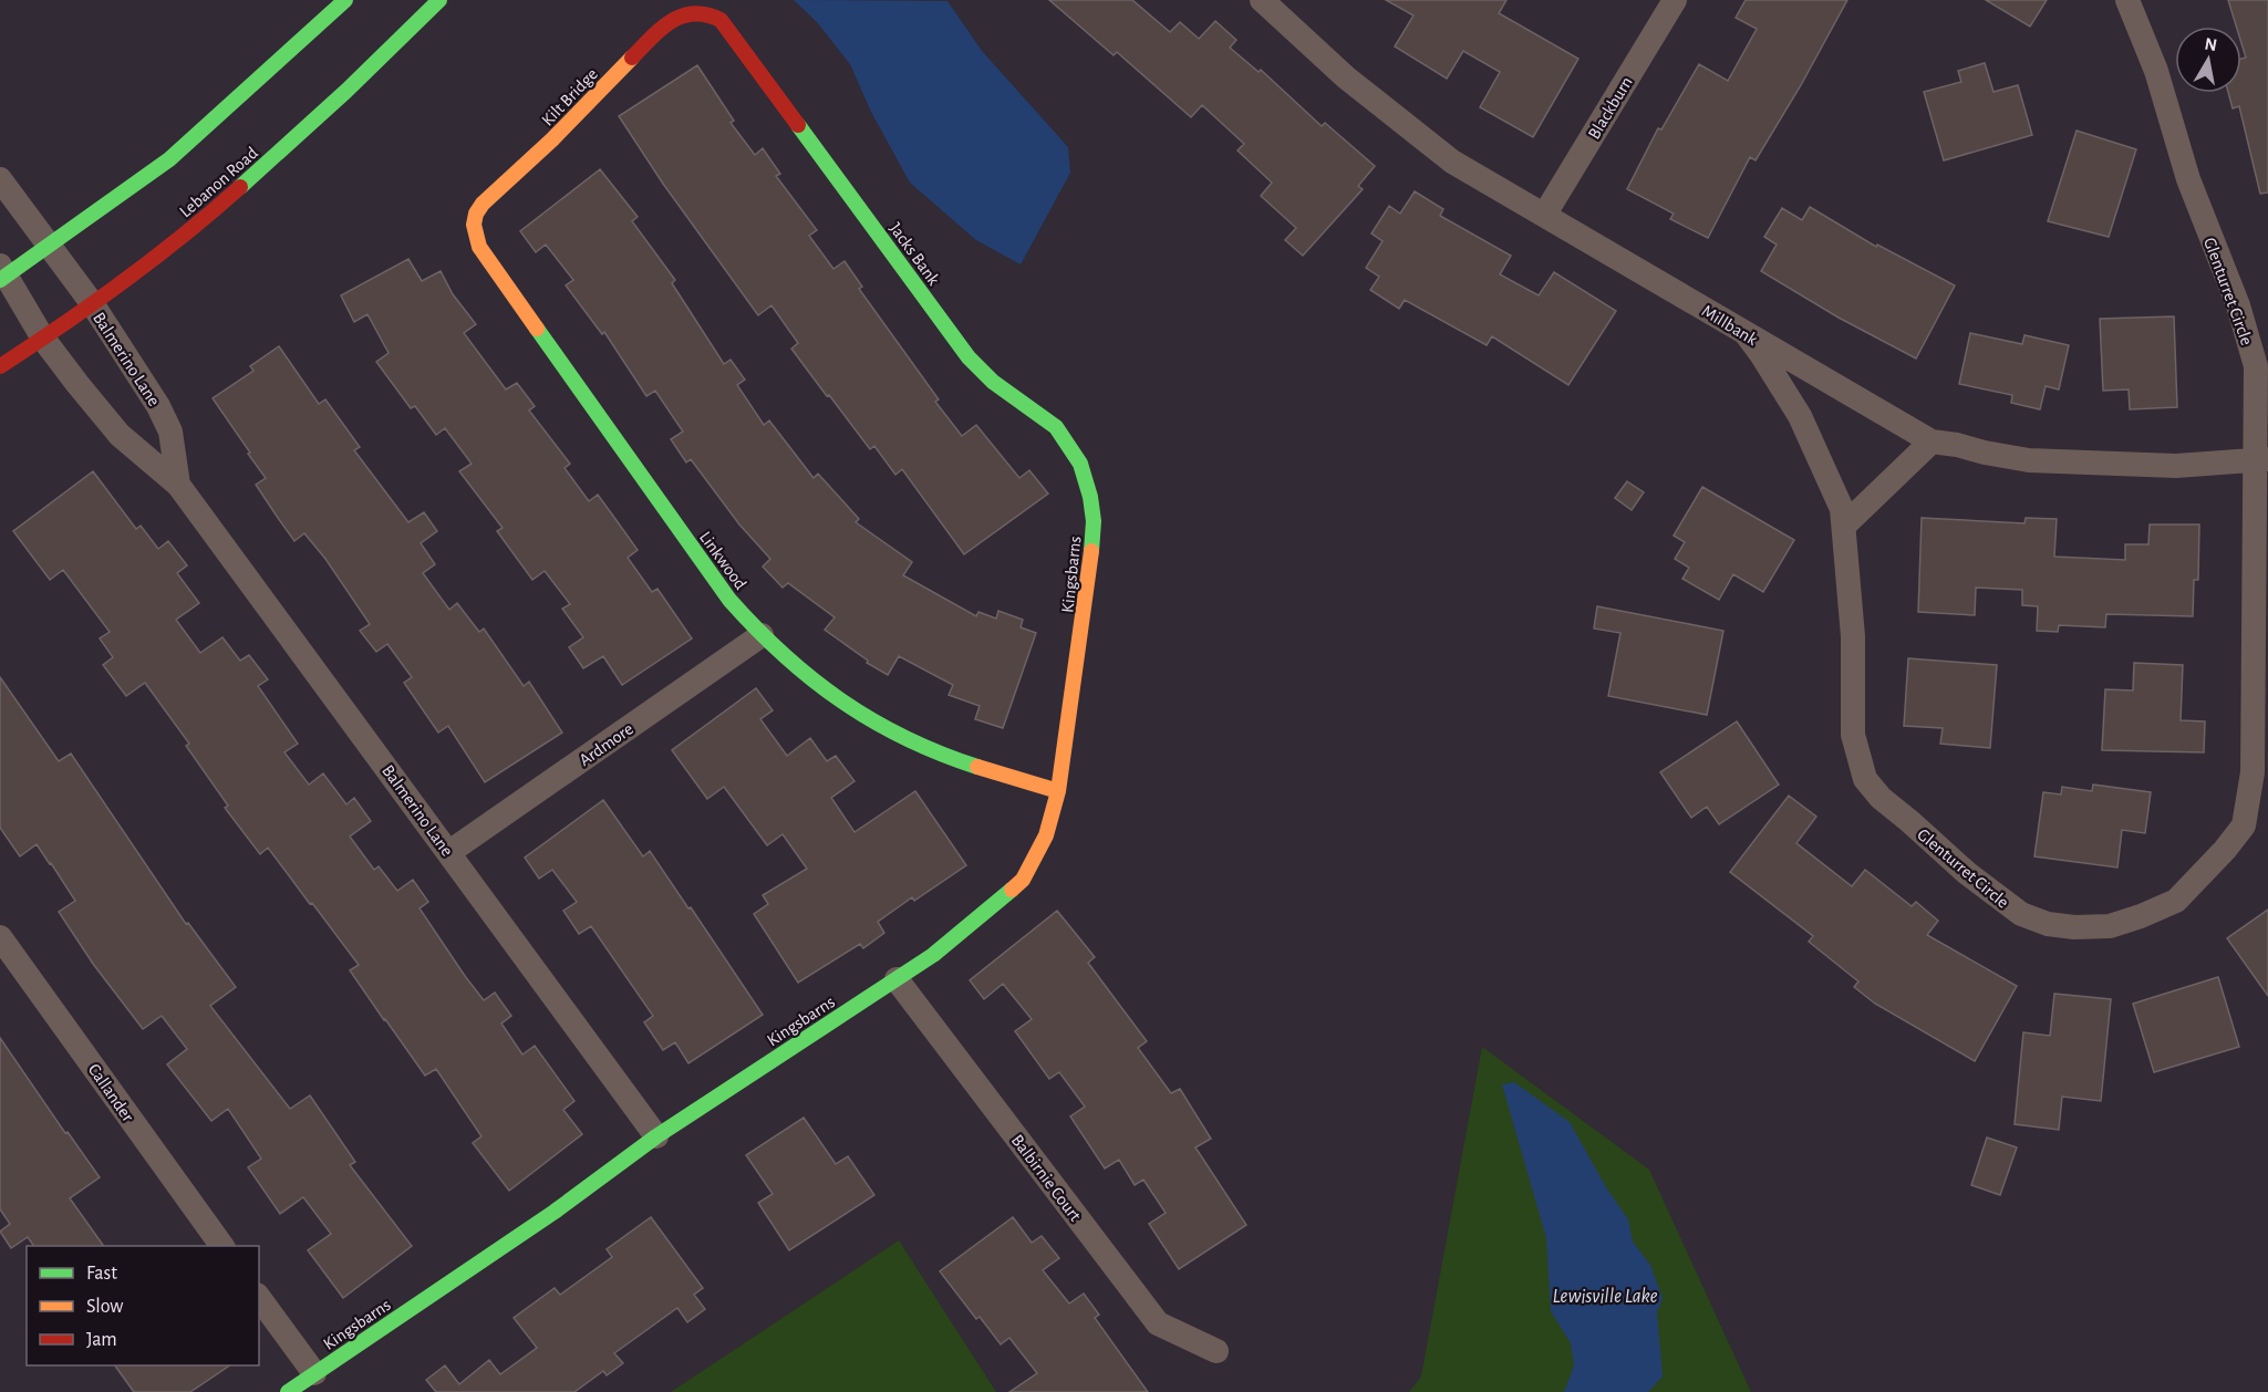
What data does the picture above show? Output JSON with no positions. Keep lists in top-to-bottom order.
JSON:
{
  "streets": {
    "street": [
      "Kilt Bridge",
      "Blackburn",
      "Lebanon Road",
      "Jacks Bank",
      "Glenturret Circle",
      "Millbank",
      "Balmerino Lane",
      "Linkwood",
      "Kingsbarns",
      "Ardmore",
      "Callander",
      "Balbirnie Court"
    ]
  },
  "crossings": [
    ["Kilt Bridge", "Jacks Bank"],
    ["Kilt Bridge", "Linkwood"],
    ["Blackburn", "Millbank"],
    ["Lebanon Road", "Balmerino Lane"],
    ["Jacks Bank", "Kingsbarns"],
    ["Glenturret Circle", "Millbank"],
    ["Balmerino Lane", "Kingsbarns"],
    ["Balmerino Lane", "Ardmore"],
    ["Linkwood", "Kingsbarns"],
    ["Linkwood", "Ardmore"],
    ["Kingsbarns", "Balbirnie Court"]
  ],
  "water": ["Lewisville Lake"],
  "legend": ["Fast", "Slow", "Jam"],
  "north": "top"
}
